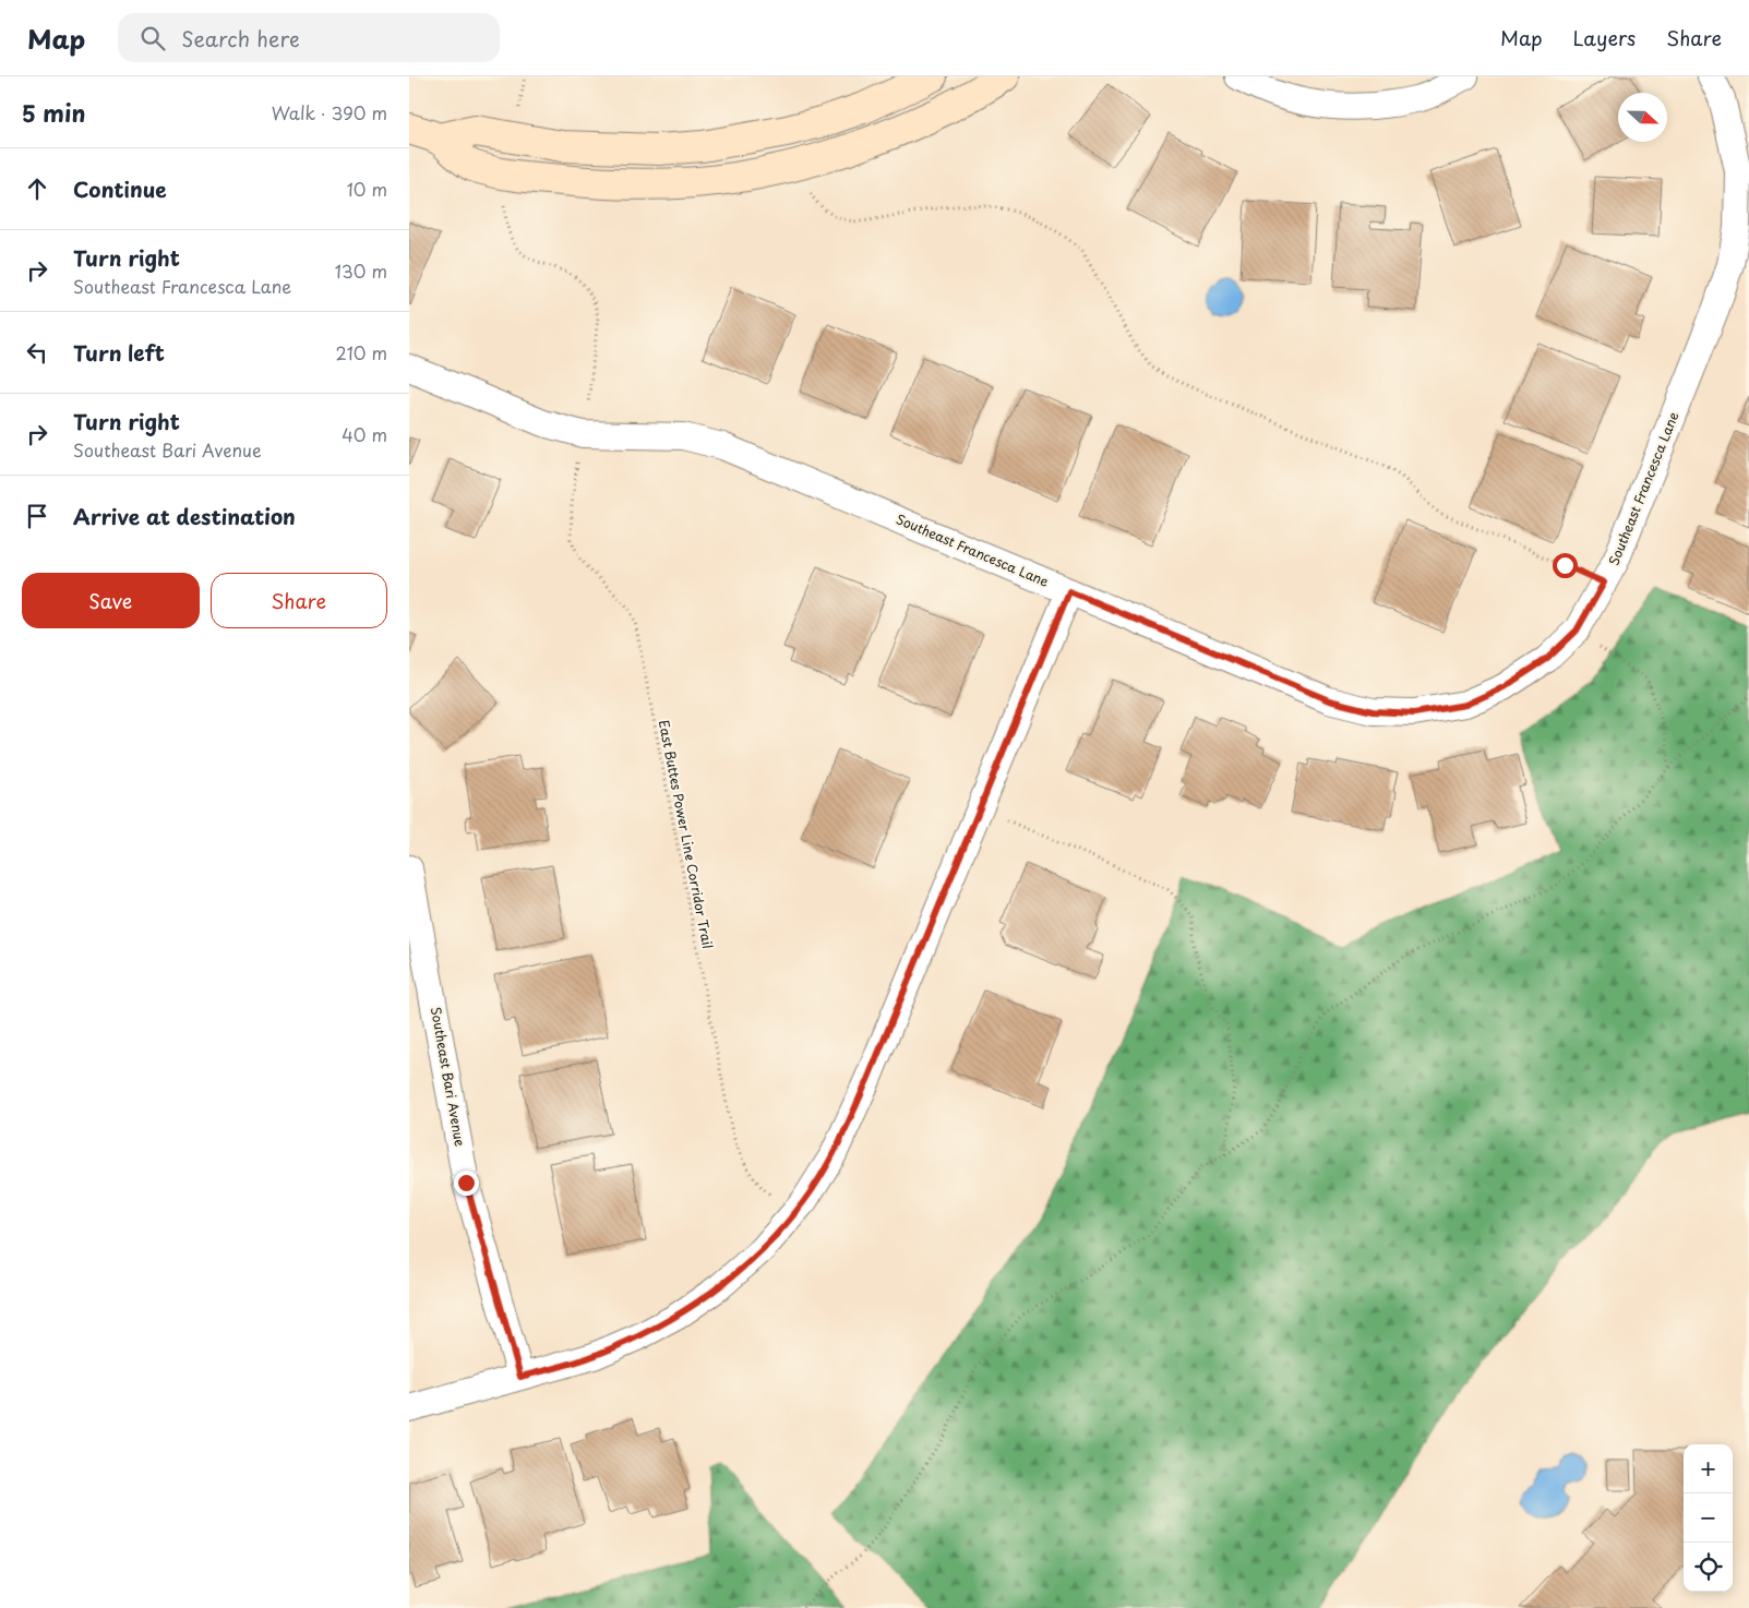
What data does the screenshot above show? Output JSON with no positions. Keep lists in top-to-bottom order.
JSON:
{
  "streets": {
    "street": ["Southeast Francesca Lane", "Southeast Bari Avenue"],
    "path": ["East Buttes Power Line Corridor Trail"]
  },
  "north": "right",
  "page": {
    "header": "Map",
    "search": "Search here",
    "nav": ["Map", "Layers", "Share"],
    "heading": ["5 min", "Walk · 390 m"],
    "list": [
      ["Continue", "10 m"],
      ["Turn right", "Southeast Francesca Lane", "130 m"],
      ["Turn left", "210 m"],
      ["Turn right", "Southeast Bari Avenue", "40 m"],
      "Arrive at destination"
    ],
    "buttons": ["Save", "Share"],
    "map_buttons": ["+", "−"]
  }
}
